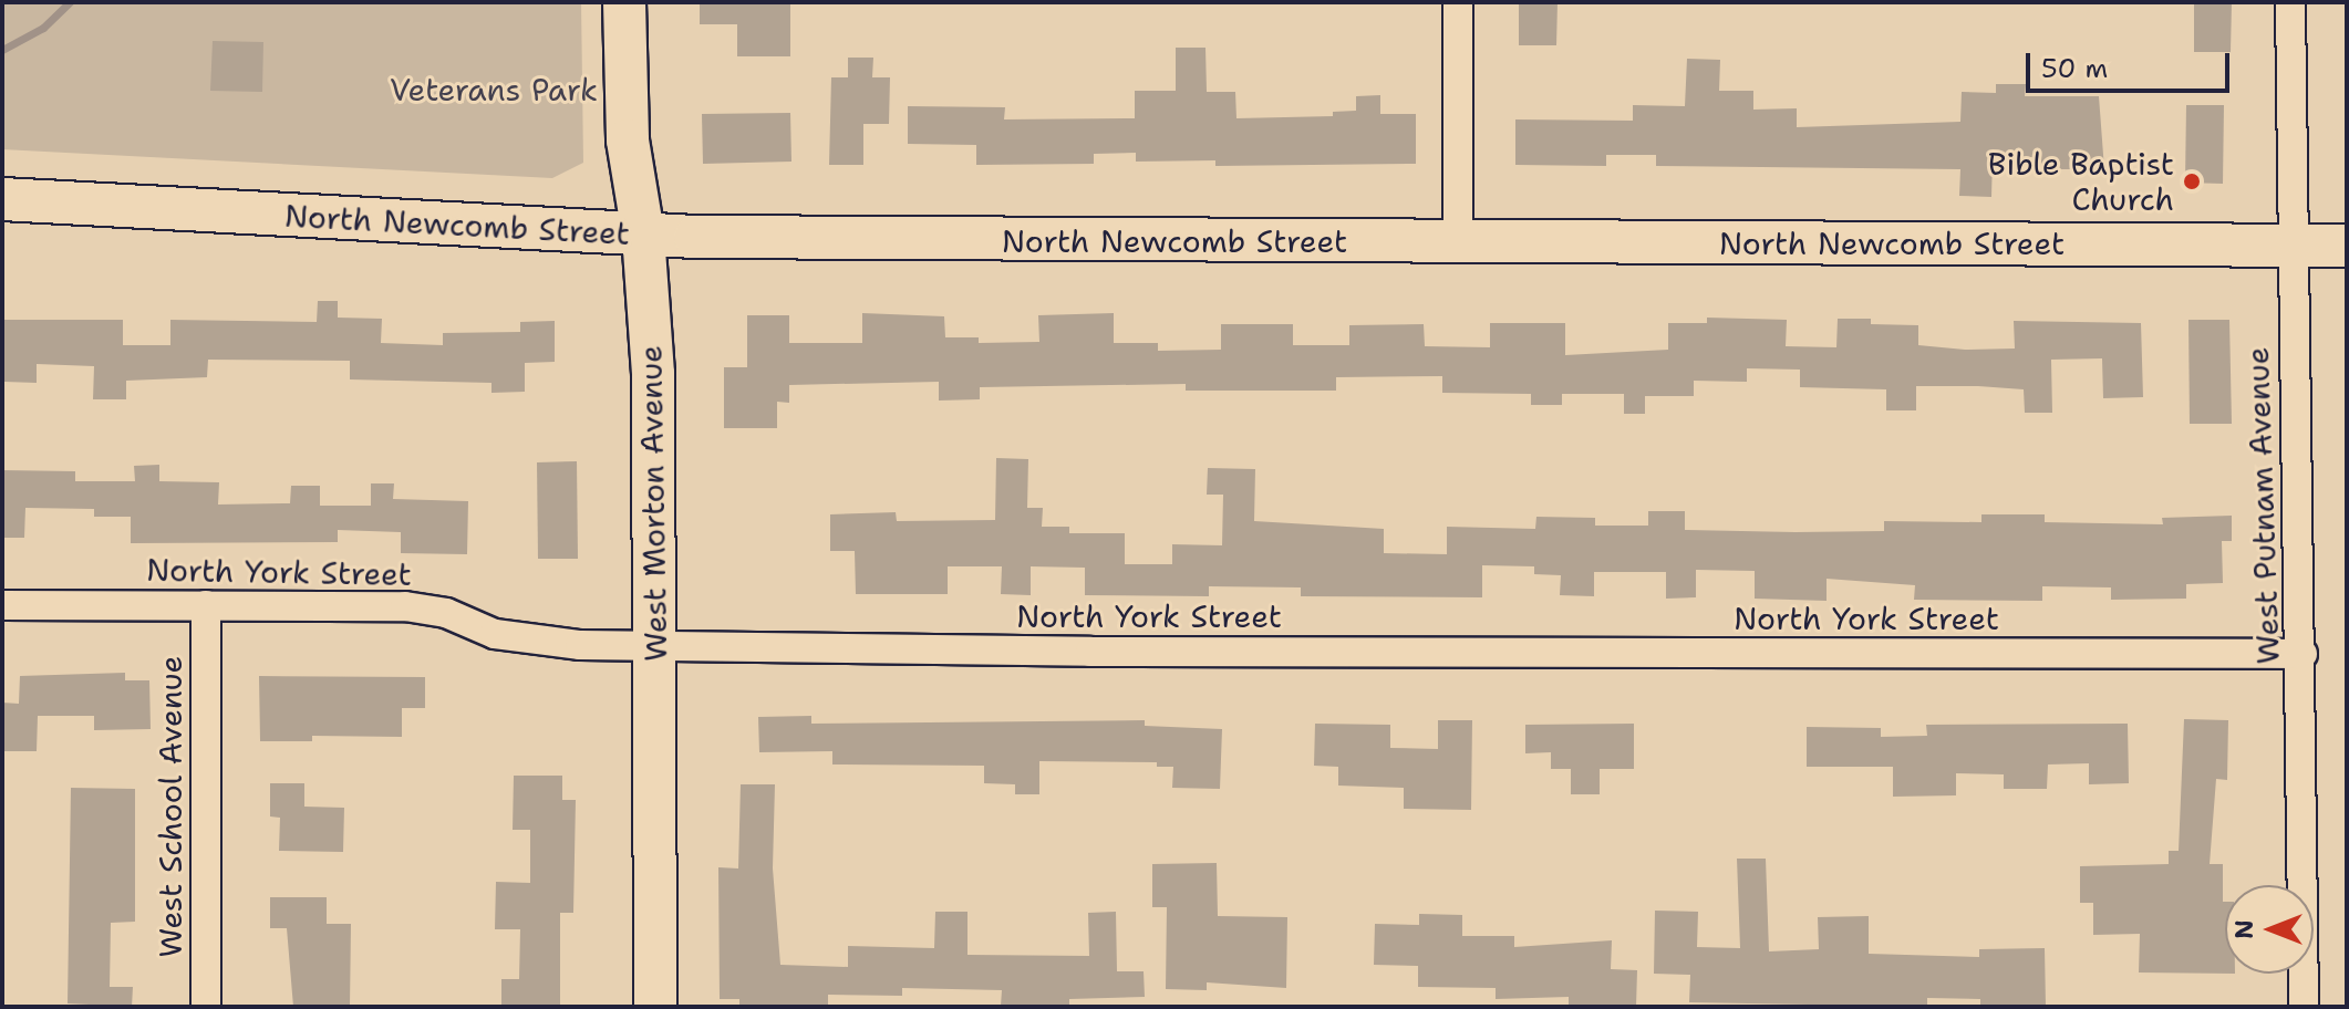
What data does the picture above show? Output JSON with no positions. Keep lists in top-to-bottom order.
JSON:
{
  "streets": {
    "main road": ["North Newcomb Street", "West Morton Avenue"],
    "street": ["West Putnam Avenue", "North York Street", "West School Avenue"]
  },
  "crossings": [
    ["North Newcomb Street", "West Morton Avenue"],
    ["North Newcomb Street", "West Putnam Avenue"],
    ["West Morton Avenue", "North York Street"],
    ["West Putnam Avenue", "North York Street"],
    ["North York Street", "West School Avenue"]
  ],
  "parks": ["Veterans Park"],
  "places": ["Bible Baptist Church"],
  "scale_bar": "50 m",
  "north": "left"
}
